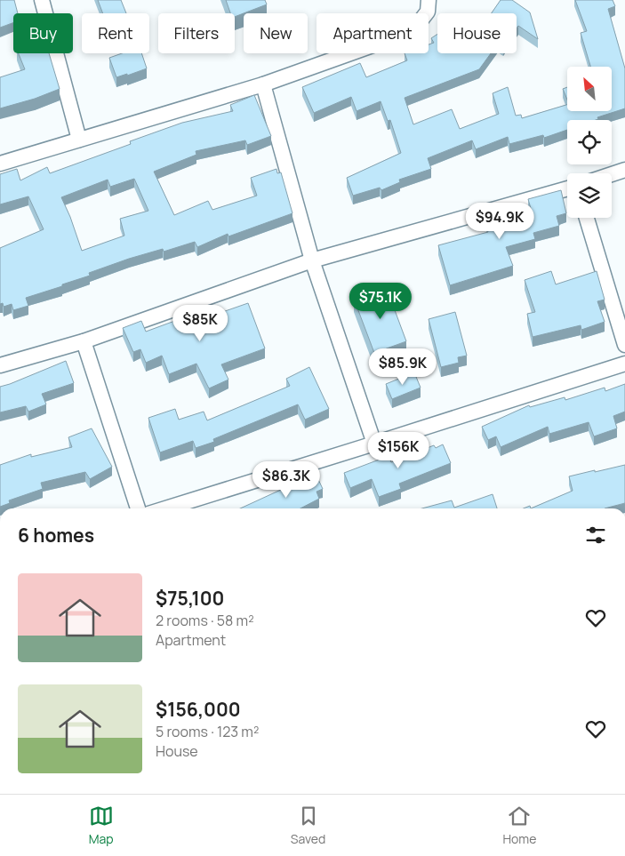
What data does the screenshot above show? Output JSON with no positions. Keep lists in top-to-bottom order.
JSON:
{
  "north": "top left",
  "page": {
    "chip": [
      "Buy",
      "Rent",
      "Filters",
      "New",
      "Apartment",
      "House"
    ],
    "price": [
      "$94.9K",
      "$75.1K",
      "$85K",
      "$85.9K",
      "$156K",
      "$86.3K"
    ],
    "heading": "6 homes",
    "list": [
      {
        "name": "$75,100",
        "note": "2 rooms · 58 m² · Apartment"
      },
      {
        "name": "$156,000",
        "note": "5 rooms · 123 m² · House"
      }
    ],
    "tabs": ["Map", "Saved", "Home"]
  }
}
